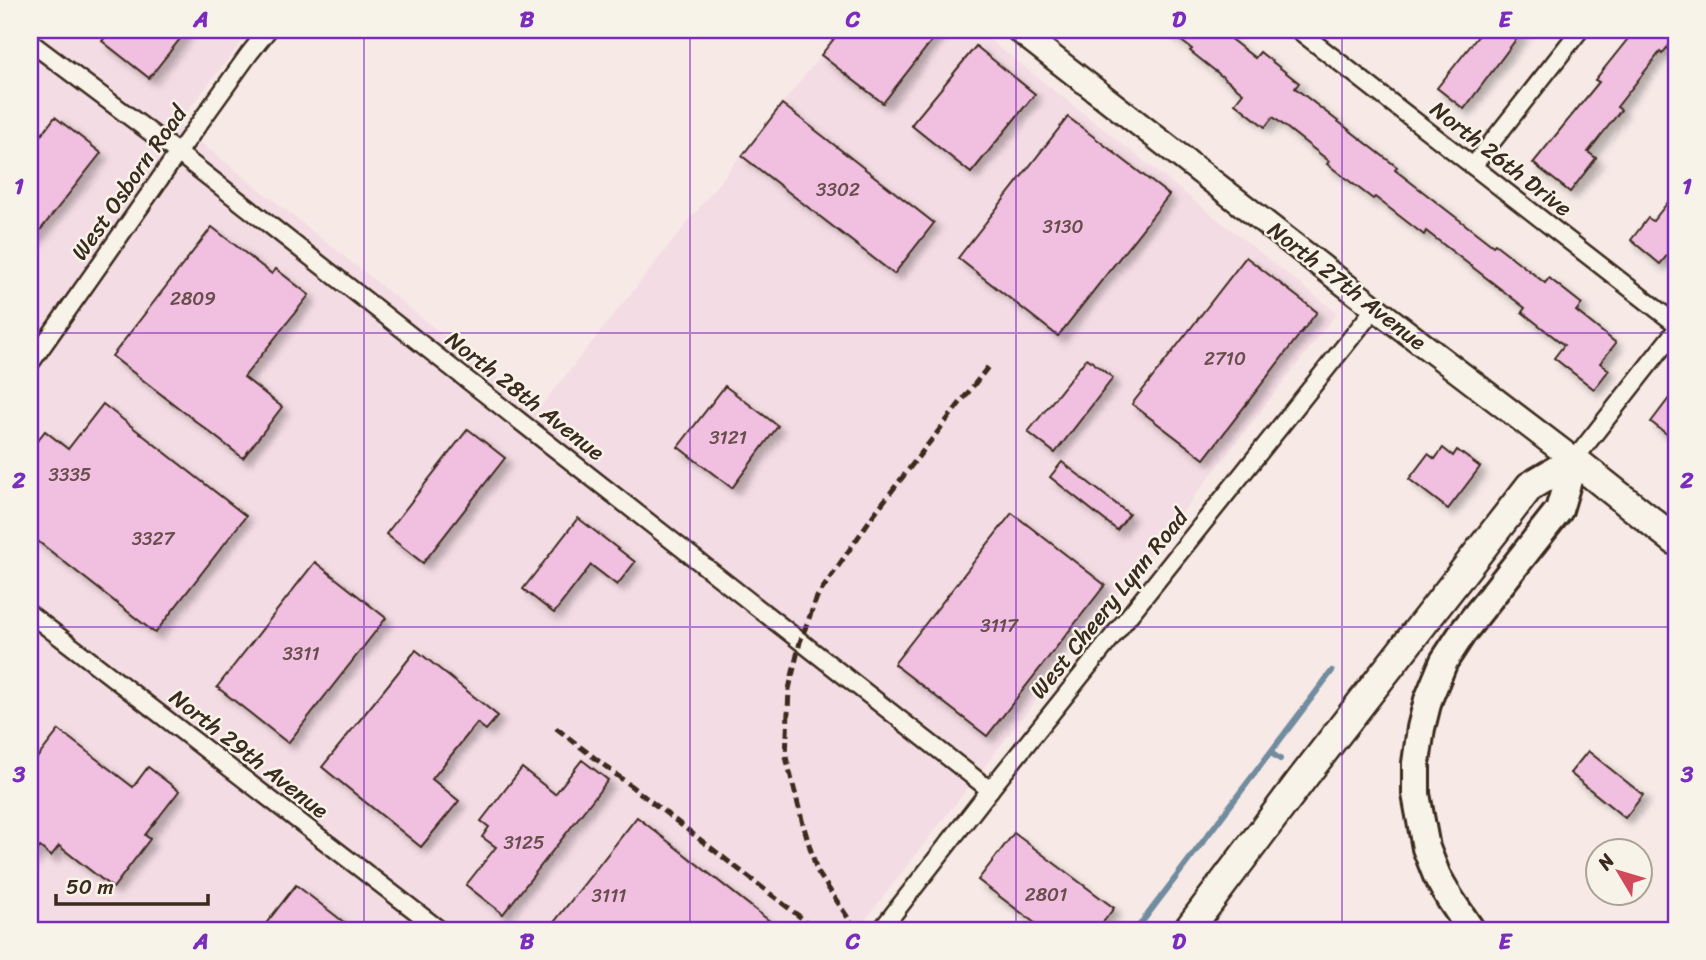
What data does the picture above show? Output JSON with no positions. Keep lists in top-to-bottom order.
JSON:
{
  "streets": {
    "highway": ["North 27th Avenue"],
    "street": [
      "North 26th Drive",
      "West Osborn Road",
      "North 28th Avenue",
      "West Cheery Lynn Road",
      "North 29th Avenue"
    ]
  },
  "crossings": [
    ["West Osborn Road", "North 28th Avenue"],
    ["North 27th Avenue", "West Cheery Lynn Road"],
    ["North 28th Avenue", "West Cheery Lynn Road"]
  ],
  "house_numbers": [
    "3302",
    "3130",
    "2809",
    "2710",
    "3121",
    "3335",
    "3327",
    "3117",
    "3311",
    "3125",
    "2801",
    "3111"
  ],
  "scale_bar": "50 m",
  "north": "top left",
  "grid": {
    "columns": [
      "A",
      "B",
      "C",
      "D",
      "E"
    ],
    "rows": ["1", "2", "3"]
  }
}
